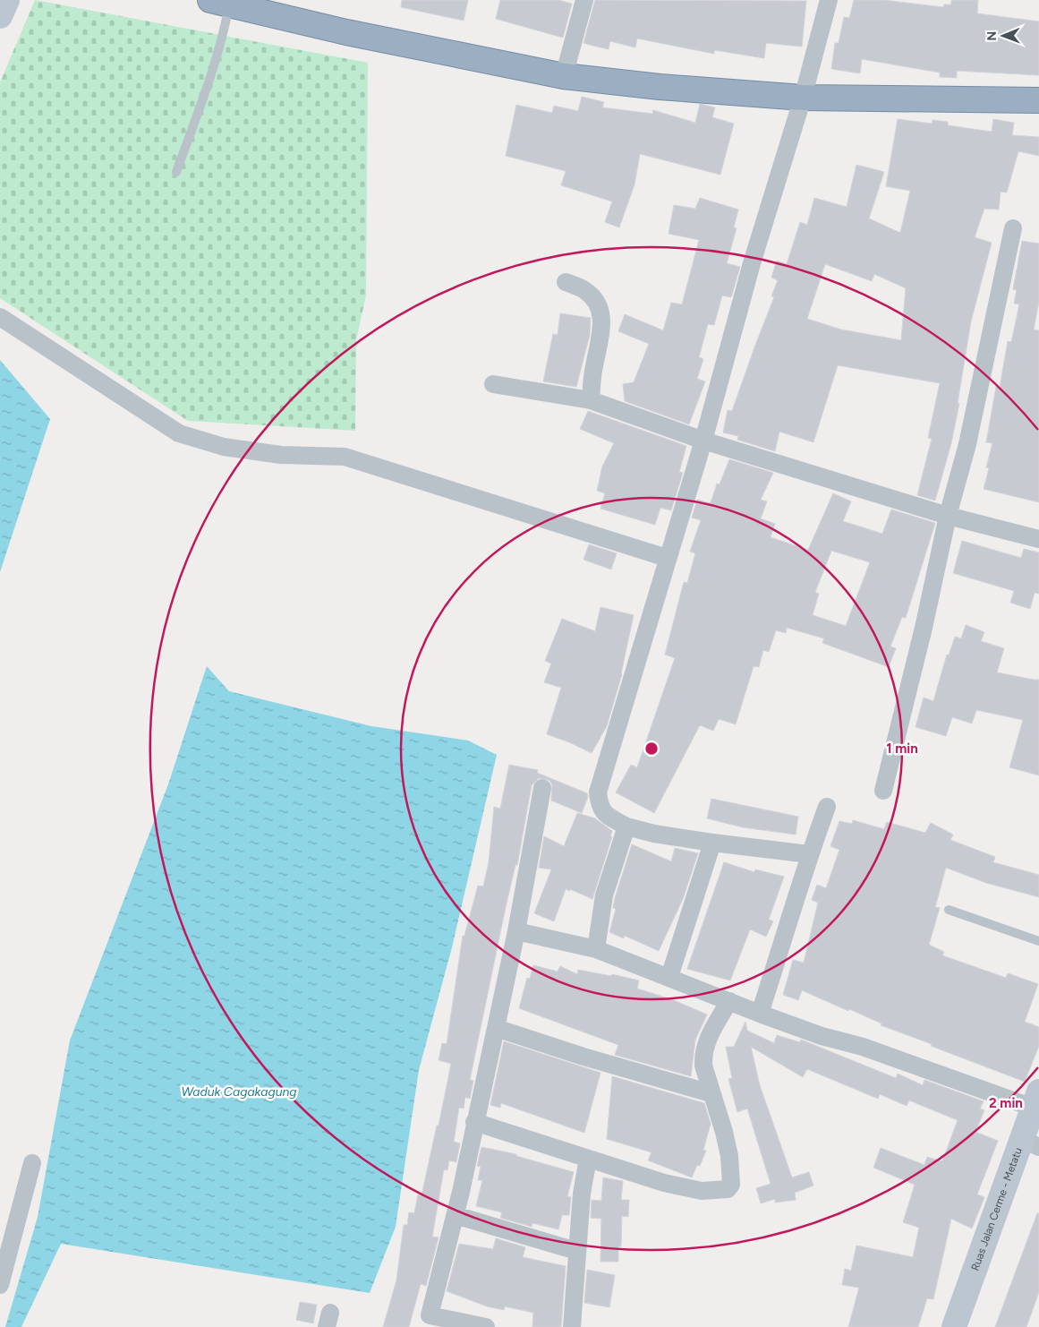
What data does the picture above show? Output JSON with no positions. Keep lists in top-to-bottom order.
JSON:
{
  "streets": {
    "main road": ["Ruas Jalan Cerme - Metatu"]
  },
  "water": ["Waduk Cagakagung"],
  "north": "left",
  "rings": ["1 min", "2 min"]
}
